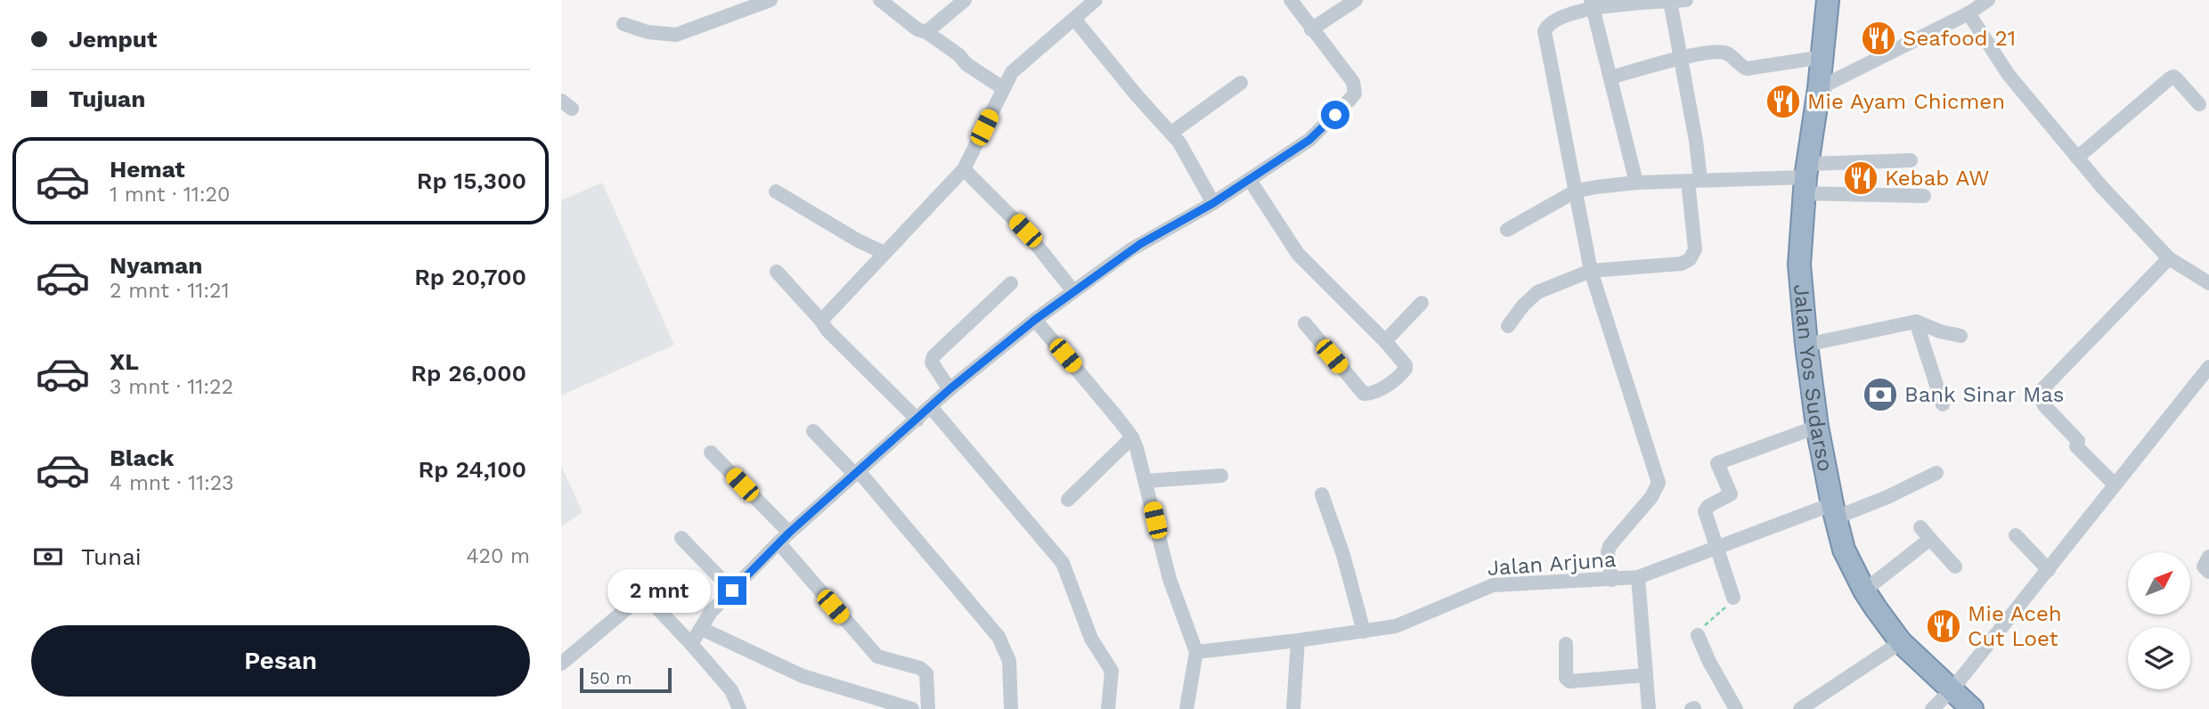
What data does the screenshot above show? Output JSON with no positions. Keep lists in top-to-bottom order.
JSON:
{
  "streets": {
    "highway": ["Jalan Yos Sudarso"],
    "street": ["Jalan Arjuna"]
  },
  "crossings": [
    ["Jalan Yos Sudarso", "Jalan Arjuna"]
  ],
  "places": {
    "restaurant": [
      "Seafood 21",
      "Mie Ayam Chicmen",
      "Kebab AW",
      "Mie Aceh Cut Loet"
    ],
    "bank": ["Bank Sinar Mas"]
  },
  "scale_bar": "50 m",
  "north": "top right",
  "page": {
    "banner": ["Jemput", "Tujuan"],
    "list": [
      {
        "name": "Hemat",
        "note": "1 mnt · 11:20",
        "value": "Rp 15,300"
      },
      {
        "name": "Nyaman",
        "note": "2 mnt · 11:21",
        "value": "Rp 20,700"
      },
      {
        "name": "XL",
        "note": "3 mnt · 11:22",
        "value": "Rp 26,000"
      },
      {
        "name": "Black",
        "note": "4 mnt · 11:23",
        "value": "Rp 24,100"
      }
    ],
    "pay": ["Tunai", "420 m"],
    "bubble": "2 mnt",
    "buttons": "Pesan",
    "scale": "50 m"
  }
}
